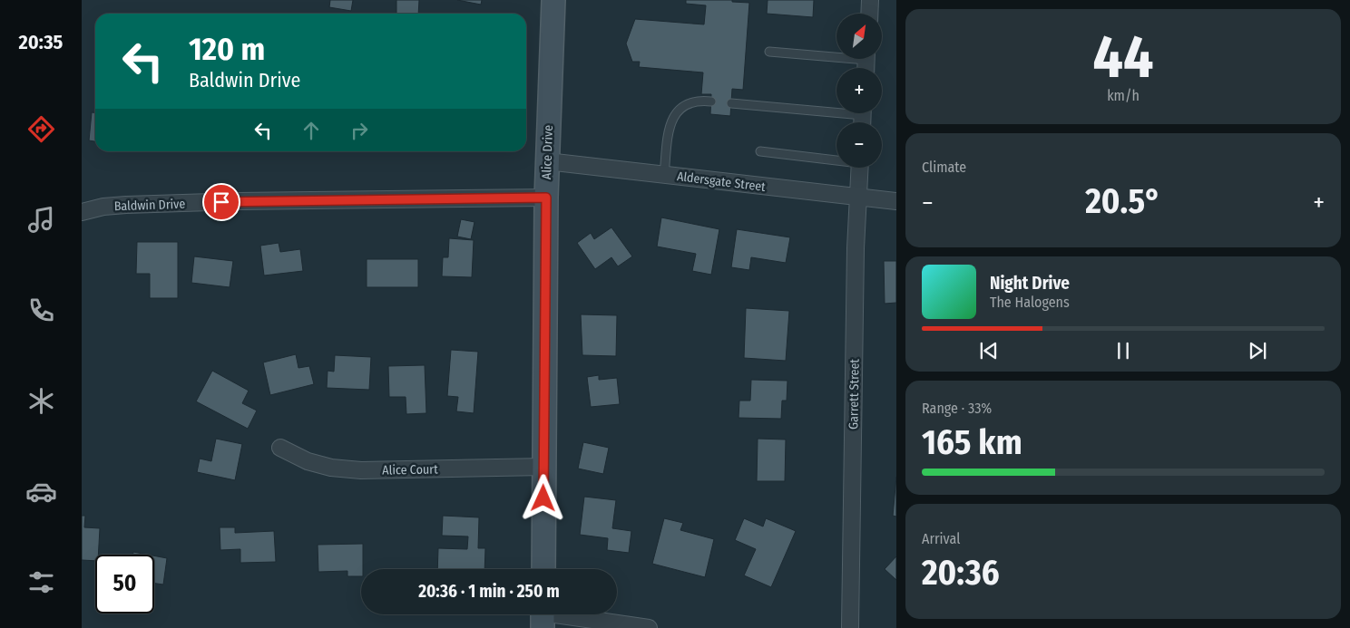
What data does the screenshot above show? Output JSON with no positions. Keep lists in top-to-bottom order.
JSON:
{
  "streets": {
    "main road": ["Alice Drive"],
    "street": [
      "Aldersgate Street",
      "Baldwin Drive",
      "Garrett Street",
      "Alice Court"
    ]
  },
  "crossings": [
    ["Alice Drive", "Aldersgate Street"],
    ["Alice Drive", "Baldwin Drive"],
    ["Alice Drive", "Alice Court"],
    ["Aldersgate Street", "Garrett Street"]
  ],
  "north": "top right",
  "page": {
    "tabs": "20:35",
    "tile": [
      ["44", "km/h"],
      "Climate",
      ["Range · 33%", "165 km"],
      ["Arrival", "20:36"]
    ],
    "map_buttons": ["+", "−"],
    "turn": ["120 m", "Baldwin Drive"],
    "heat": ["−", "20.5°", "+"],
    "song": ["Night Drive", "The Halogens"],
    "limit": "50",
    "trip": "20:36 · 1 min · 250 m"
  }
}
